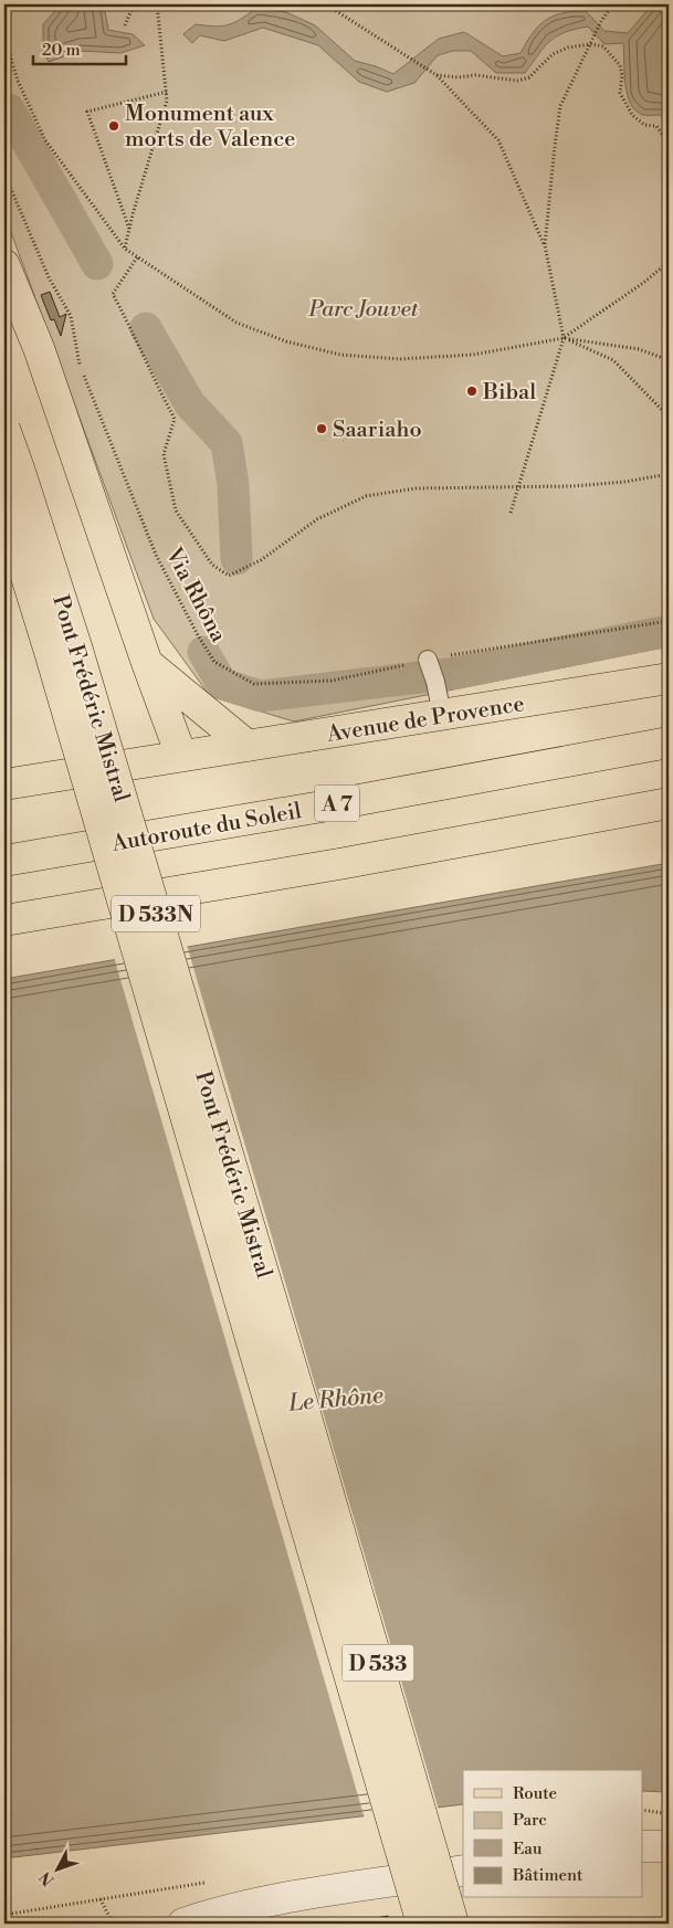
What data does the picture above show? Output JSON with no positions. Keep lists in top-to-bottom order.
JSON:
{
  "streets": {
    "main road": [
      "Pont Frédéric Mistral",
      "Avenue de Provence",
      "A 7",
      "Autoroute du Soleil",
      "D 533N",
      "D 533"
    ],
    "path": ["Via Rhôna"]
  },
  "water": ["Le Rhône"],
  "parks": ["Parc Jouvet"],
  "places": ["Monument aux morts de Valence", "Bibal", "Saariaho"],
  "legend": [
    "Route",
    "Parc",
    "Eau",
    "Bâtiment"
  ],
  "scale_bar": "20 m",
  "north": "bottom left"
}
